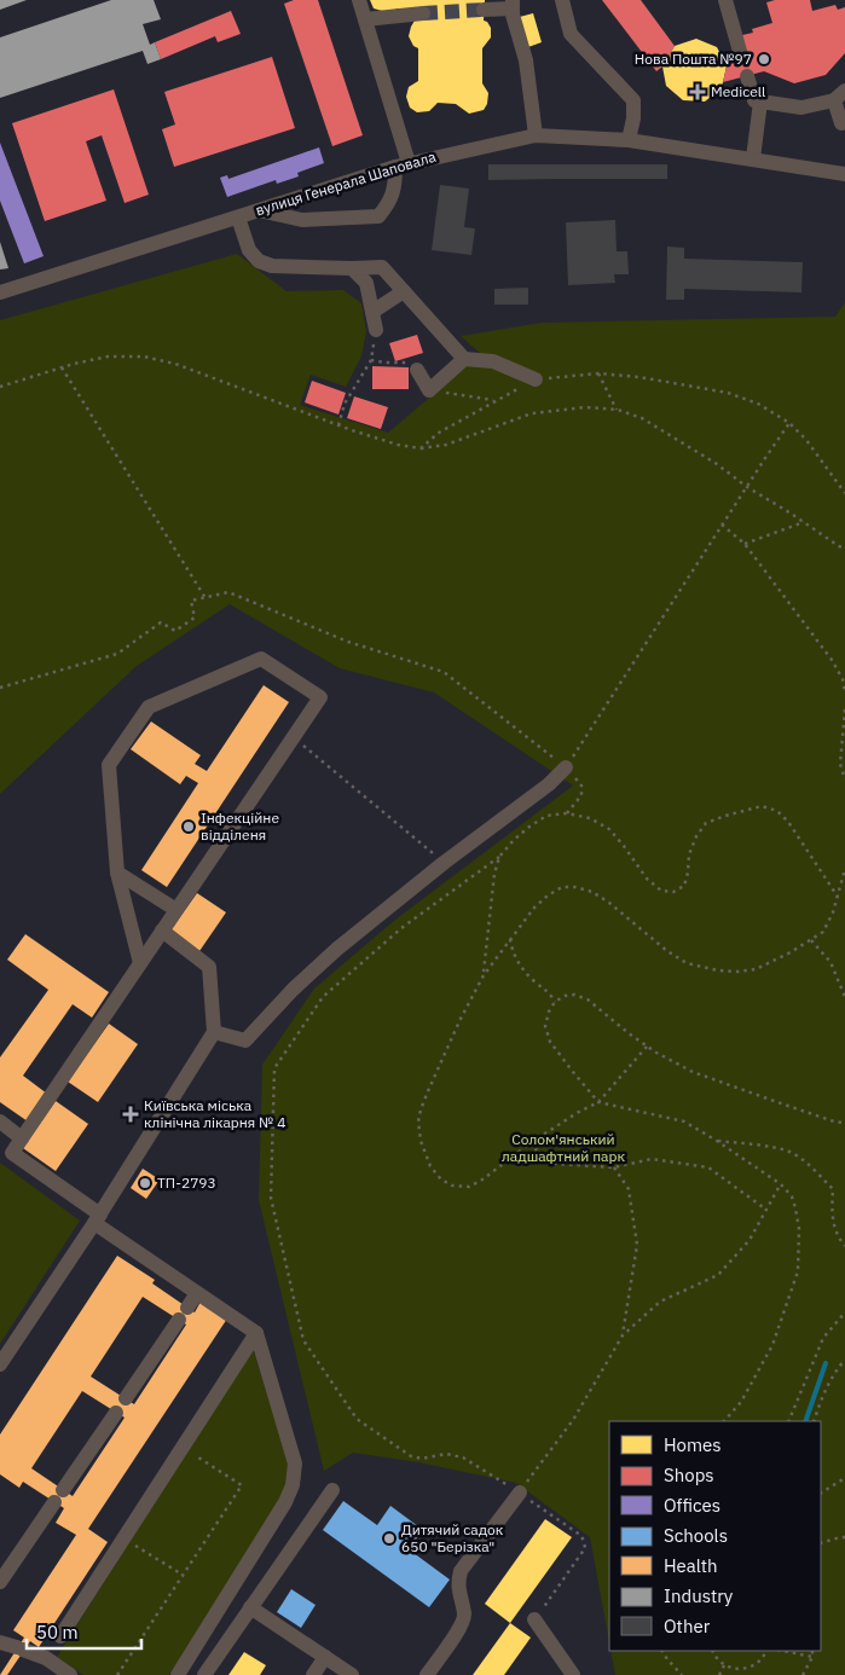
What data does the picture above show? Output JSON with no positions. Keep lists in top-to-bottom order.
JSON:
{
  "streets": {
    "street": ["вулиця Генерала Шаповала"]
  },
  "parks": ["Солом'янський ладшафтний парк"],
  "places": {
    "other": [
      "Нова Пошта №97",
      "Інфекційне відділеня",
      "ТП-2793",
      "Дитячий садок 650 \"Берізка\""
    ],
    "health": ["Medicell", "Київська міська клінічна лікарня № 4"]
  },
  "legend": [
    "Homes",
    "Shops",
    "Offices",
    "Schools",
    "Health",
    "Industry",
    "Other"
  ],
  "scale_bar": "50 m"
}
